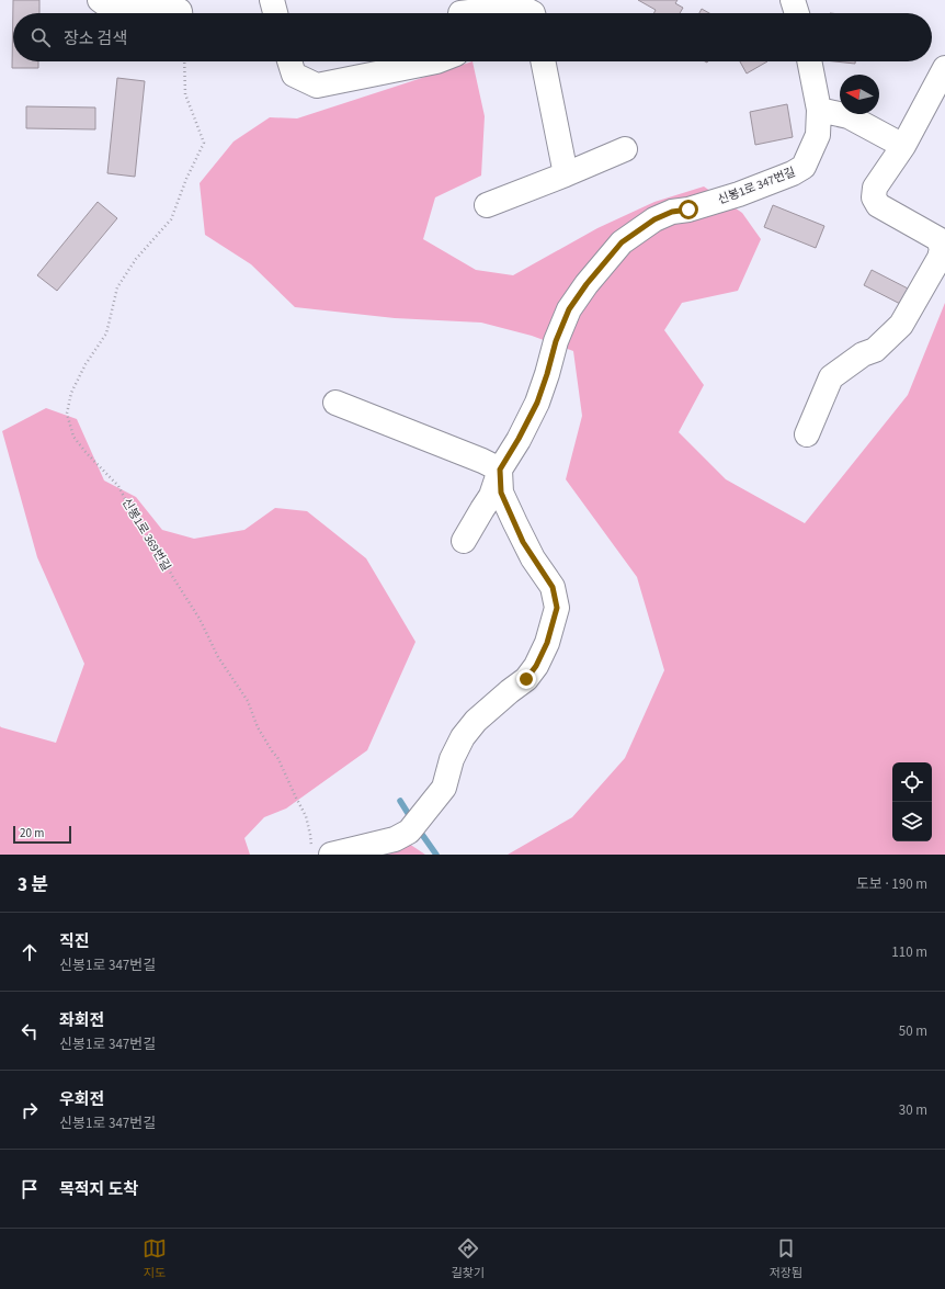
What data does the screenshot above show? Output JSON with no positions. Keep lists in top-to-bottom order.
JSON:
{
  "streets": {
    "street": ["신봉1로 347번길"],
    "path": ["신봉1로 369번길"]
  },
  "scale_bar": "20 m",
  "north": "left",
  "page": {
    "search": "장소 검색",
    "scale": "20 m",
    "heading": ["3 분", "도보 · 190 m"],
    "list": [
      ["직진", "신봉1로 347번길", "110 m"],
      ["좌회전", "신봉1로 347번길", "50 m"],
      ["우회전", "신봉1로 347번길", "30 m"],
      "목적지 도착"
    ],
    "nav": ["지도", "길찾기", "저장됨"]
  }
}
